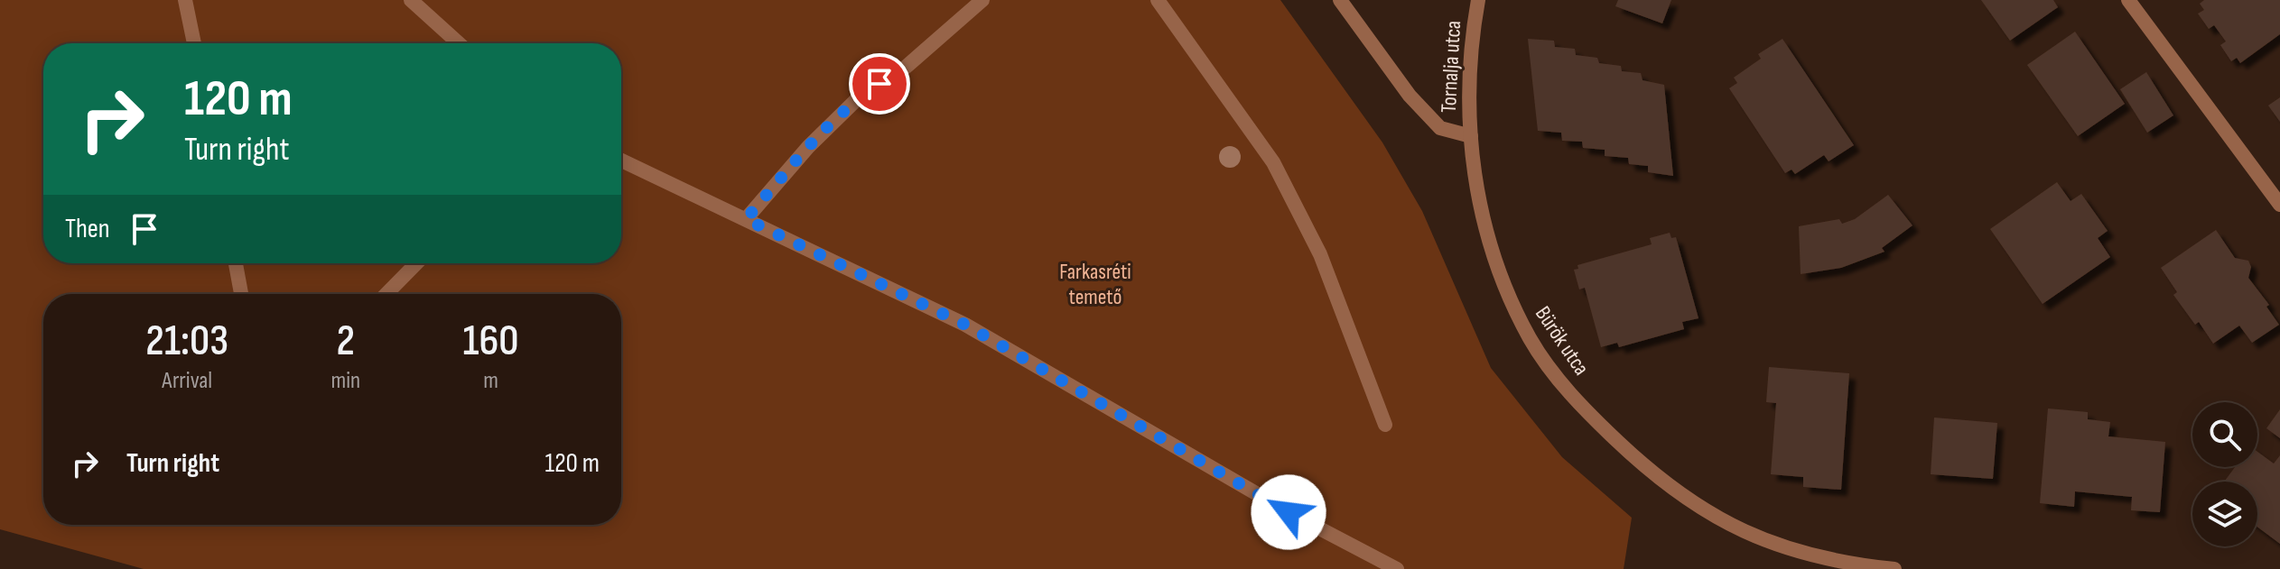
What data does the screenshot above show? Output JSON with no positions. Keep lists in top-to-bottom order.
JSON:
{
  "streets": {
    "street": ["Tornalja utca", "Bürök utca"]
  },
  "crossings": [
    ["Tornalja utca", "Bürök utca"]
  ],
  "parks": ["Farkasréti temető"],
  "page": {
    "turn": ["120 m", "Turn right"],
    "then": "Then",
    "eta": [
      "21:03",
      "Arrival",
      "2",
      "min",
      "160",
      "m"
    ],
    "list": [
      {
        "name": "Turn right",
        "value": "120 m"
      }
    ]
  }
}
